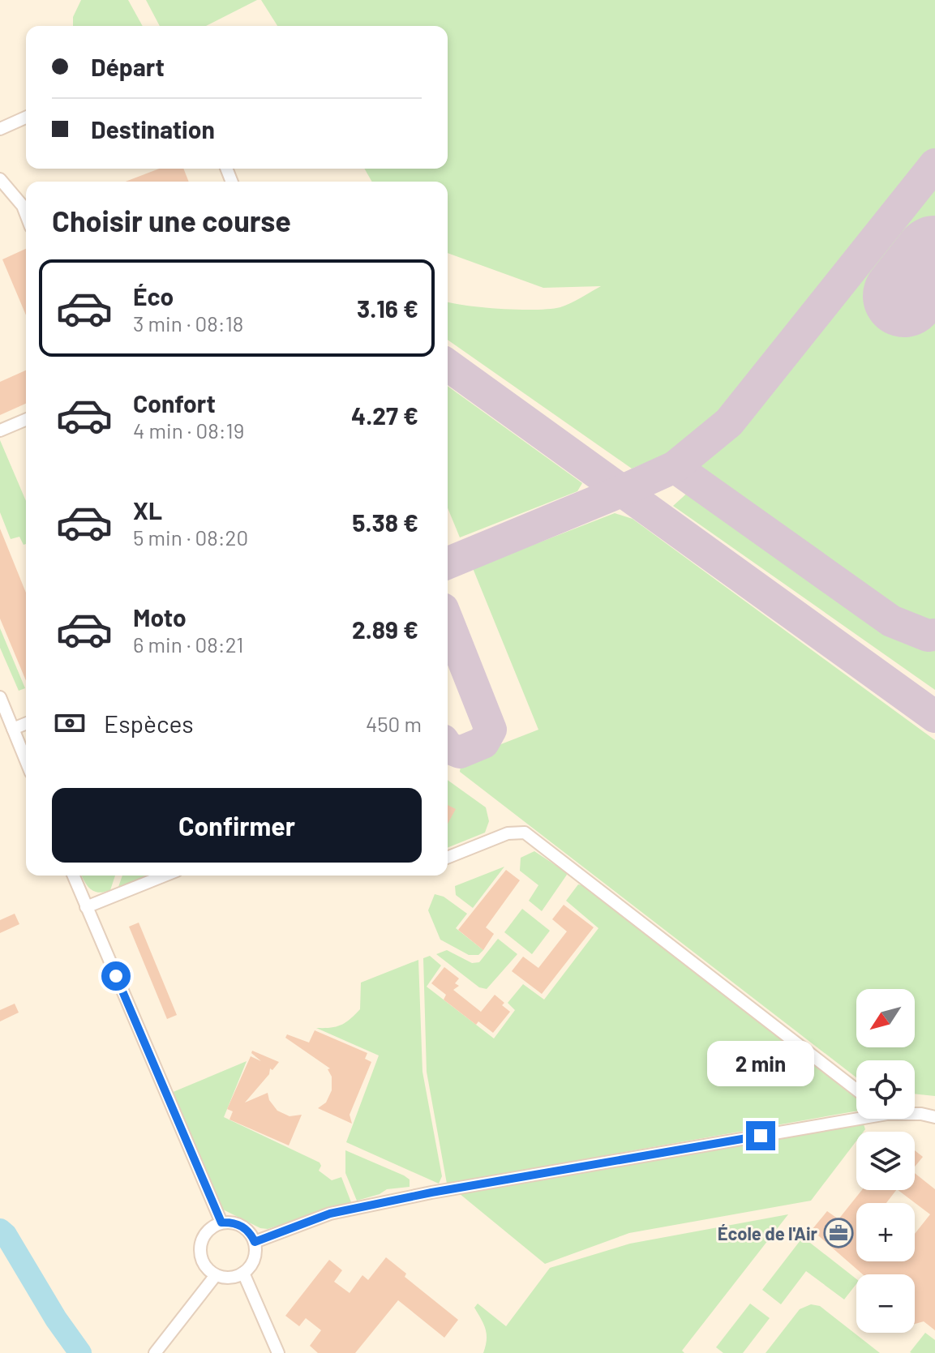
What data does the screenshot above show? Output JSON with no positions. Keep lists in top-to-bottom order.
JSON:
{
  "places": {
    "office": ["École de l'Air"]
  },
  "north": "bottom left",
  "page": {
    "banner": ["Départ", "Destination"],
    "heading": "Choisir une course",
    "list": [
      {
        "name": "Éco",
        "note": "3 min · 08:18",
        "value": "3.16 €"
      },
      {
        "name": "Confort",
        "note": "4 min · 08:19",
        "value": "4.27 €"
      },
      {
        "name": "XL",
        "note": "5 min · 08:20",
        "value": "5.38 €"
      },
      {
        "name": "Moto",
        "note": "6 min · 08:21",
        "value": "2.89 €"
      }
    ],
    "pay": ["Espèces", "450 m"],
    "buttons": "Confirmer",
    "map_buttons": ["+", "−"],
    "bubble": "2 min"
  }
}
